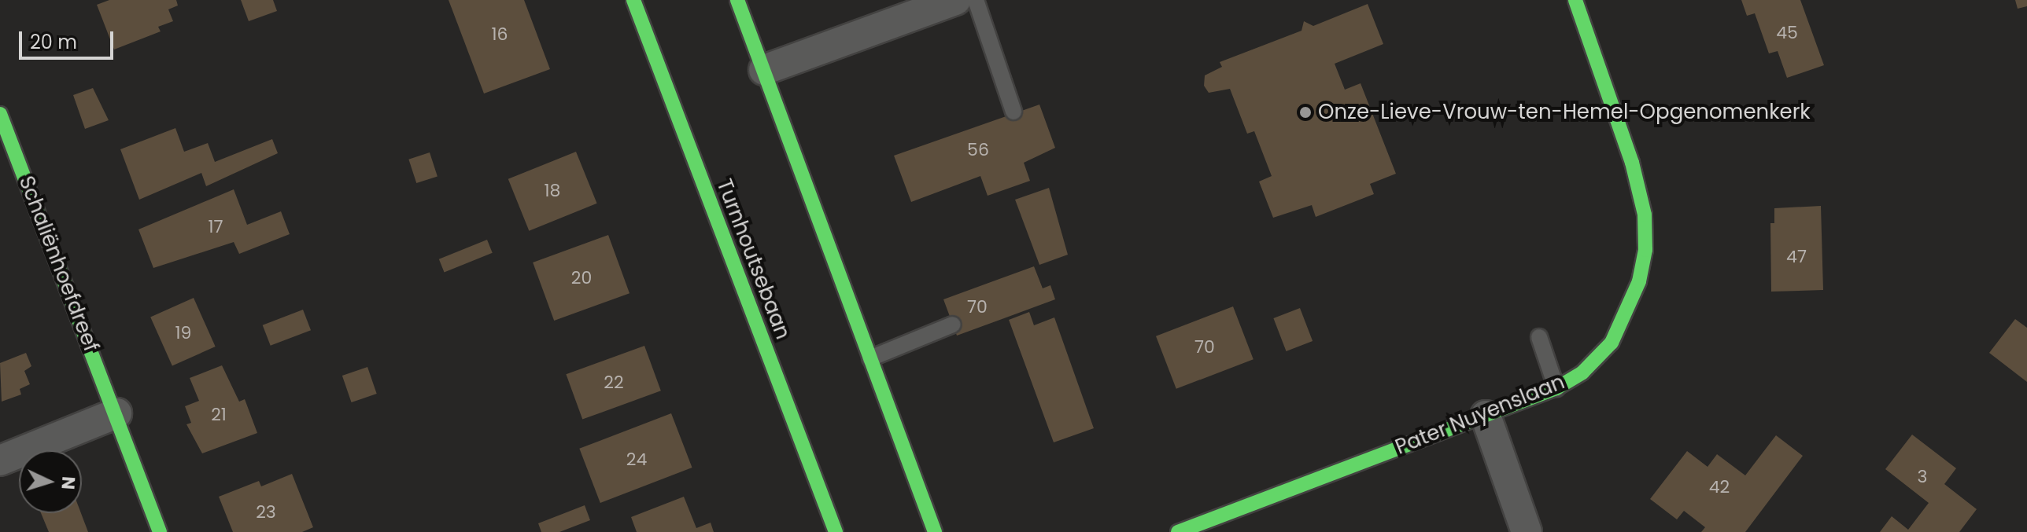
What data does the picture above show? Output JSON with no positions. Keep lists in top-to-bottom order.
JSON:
{
  "streets": {
    "street": ["Turnhoutsebaan", "Schaliënhoefdreef", "Pater Nuyenslaan"]
  },
  "places": ["Onze-Lieve-Vrouw-ten-Hemel-Opgenomenkerk"],
  "house_numbers": [
    "45",
    "16",
    "56",
    "18",
    "17",
    "47",
    "20",
    "70",
    "19",
    "70",
    "22",
    "21",
    "24",
    "3",
    "42",
    "23"
  ],
  "scale_bar": "20 m",
  "north": "right"
}
